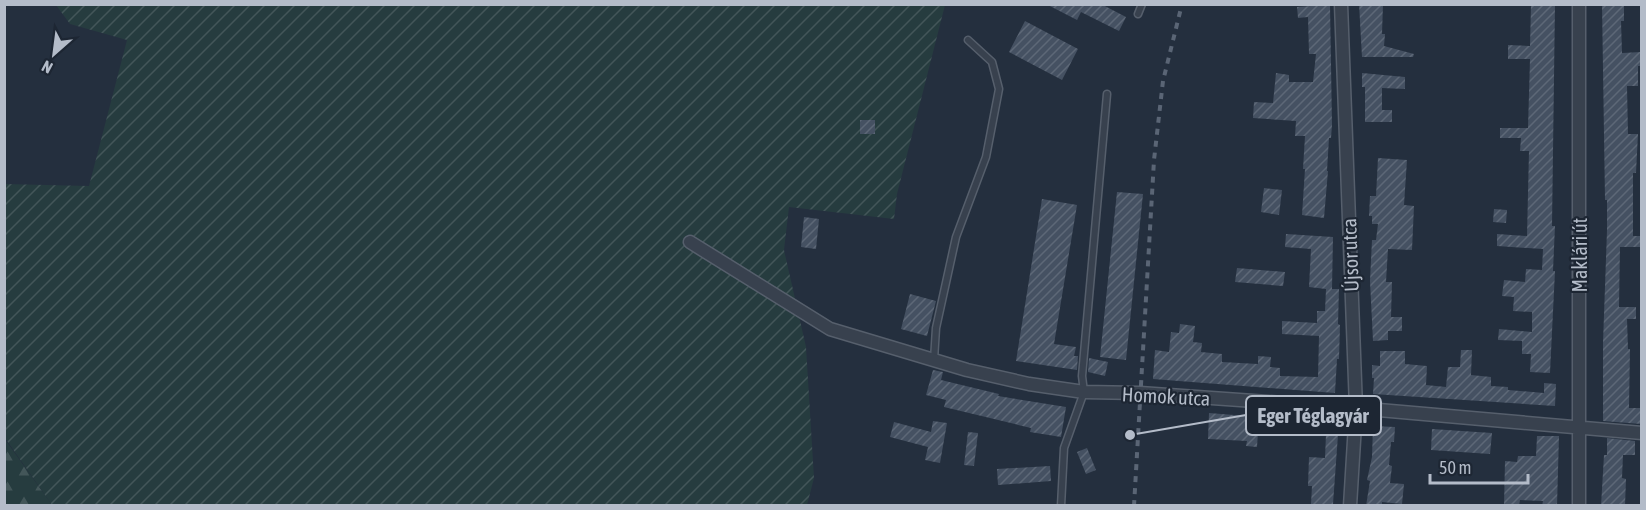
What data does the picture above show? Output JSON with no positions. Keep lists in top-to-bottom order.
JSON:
{
  "streets": {
    "street": ["Újsor utca", "Maklári út", "Homok utca"]
  },
  "crossings": [
    ["Újsor utca", "Homok utca"],
    ["Maklári út", "Homok utca"]
  ],
  "places": ["Eger Téglagyár"],
  "scale_bar": "50 m",
  "north": "bottom left"
}
